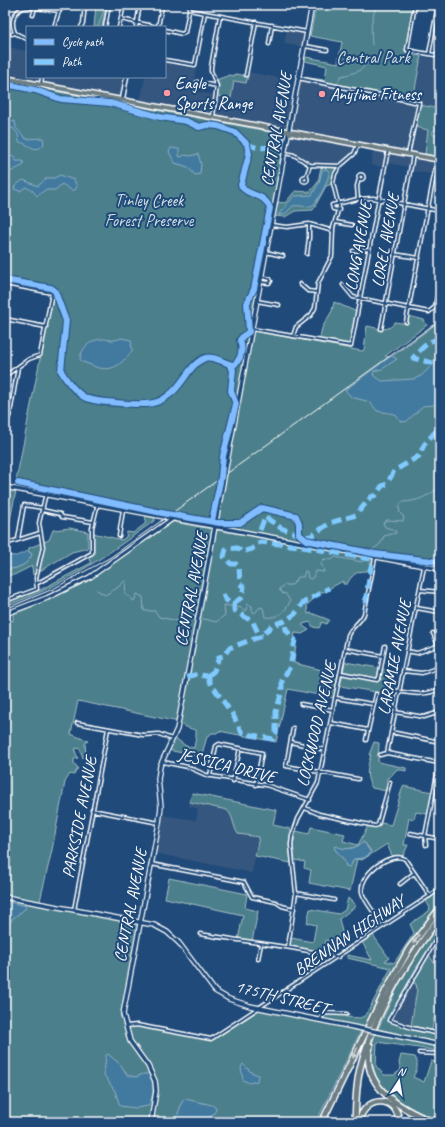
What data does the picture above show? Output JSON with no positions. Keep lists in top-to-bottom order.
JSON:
{
  "streets": {
    "street": [
      "CENTRAL AVENUE",
      "LOREL AVENUE",
      "LONG AVENUE",
      "LARAMIE AVENUE",
      "LOCKWOOD AVENUE",
      "JESSICA DRIVE",
      "PARKSIDE AVENUE",
      "BRENNAN HIGHWAY",
      "175TH STREET"
    ]
  },
  "crossings": [
    ["CENTRAL AVENUE", "LOREL AVENUE"],
    ["CENTRAL AVENUE", "JESSICA DRIVE"],
    ["CENTRAL AVENUE", "BRENNAN HIGHWAY"],
    ["CENTRAL AVENUE", "175TH STREET"],
    ["LOCKWOOD AVENUE", "JESSICA DRIVE"],
    ["PARKSIDE AVENUE", "175TH STREET"],
    ["BRENNAN HIGHWAY", "175TH STREET"]
  ],
  "parks": ["Central Park", "Tinley Creek Forest Preserve"],
  "places": ["Eagle Sports Range", "Anytime Fitness"],
  "legend": ["Cycle path", "Path"],
  "north": "top"
}
